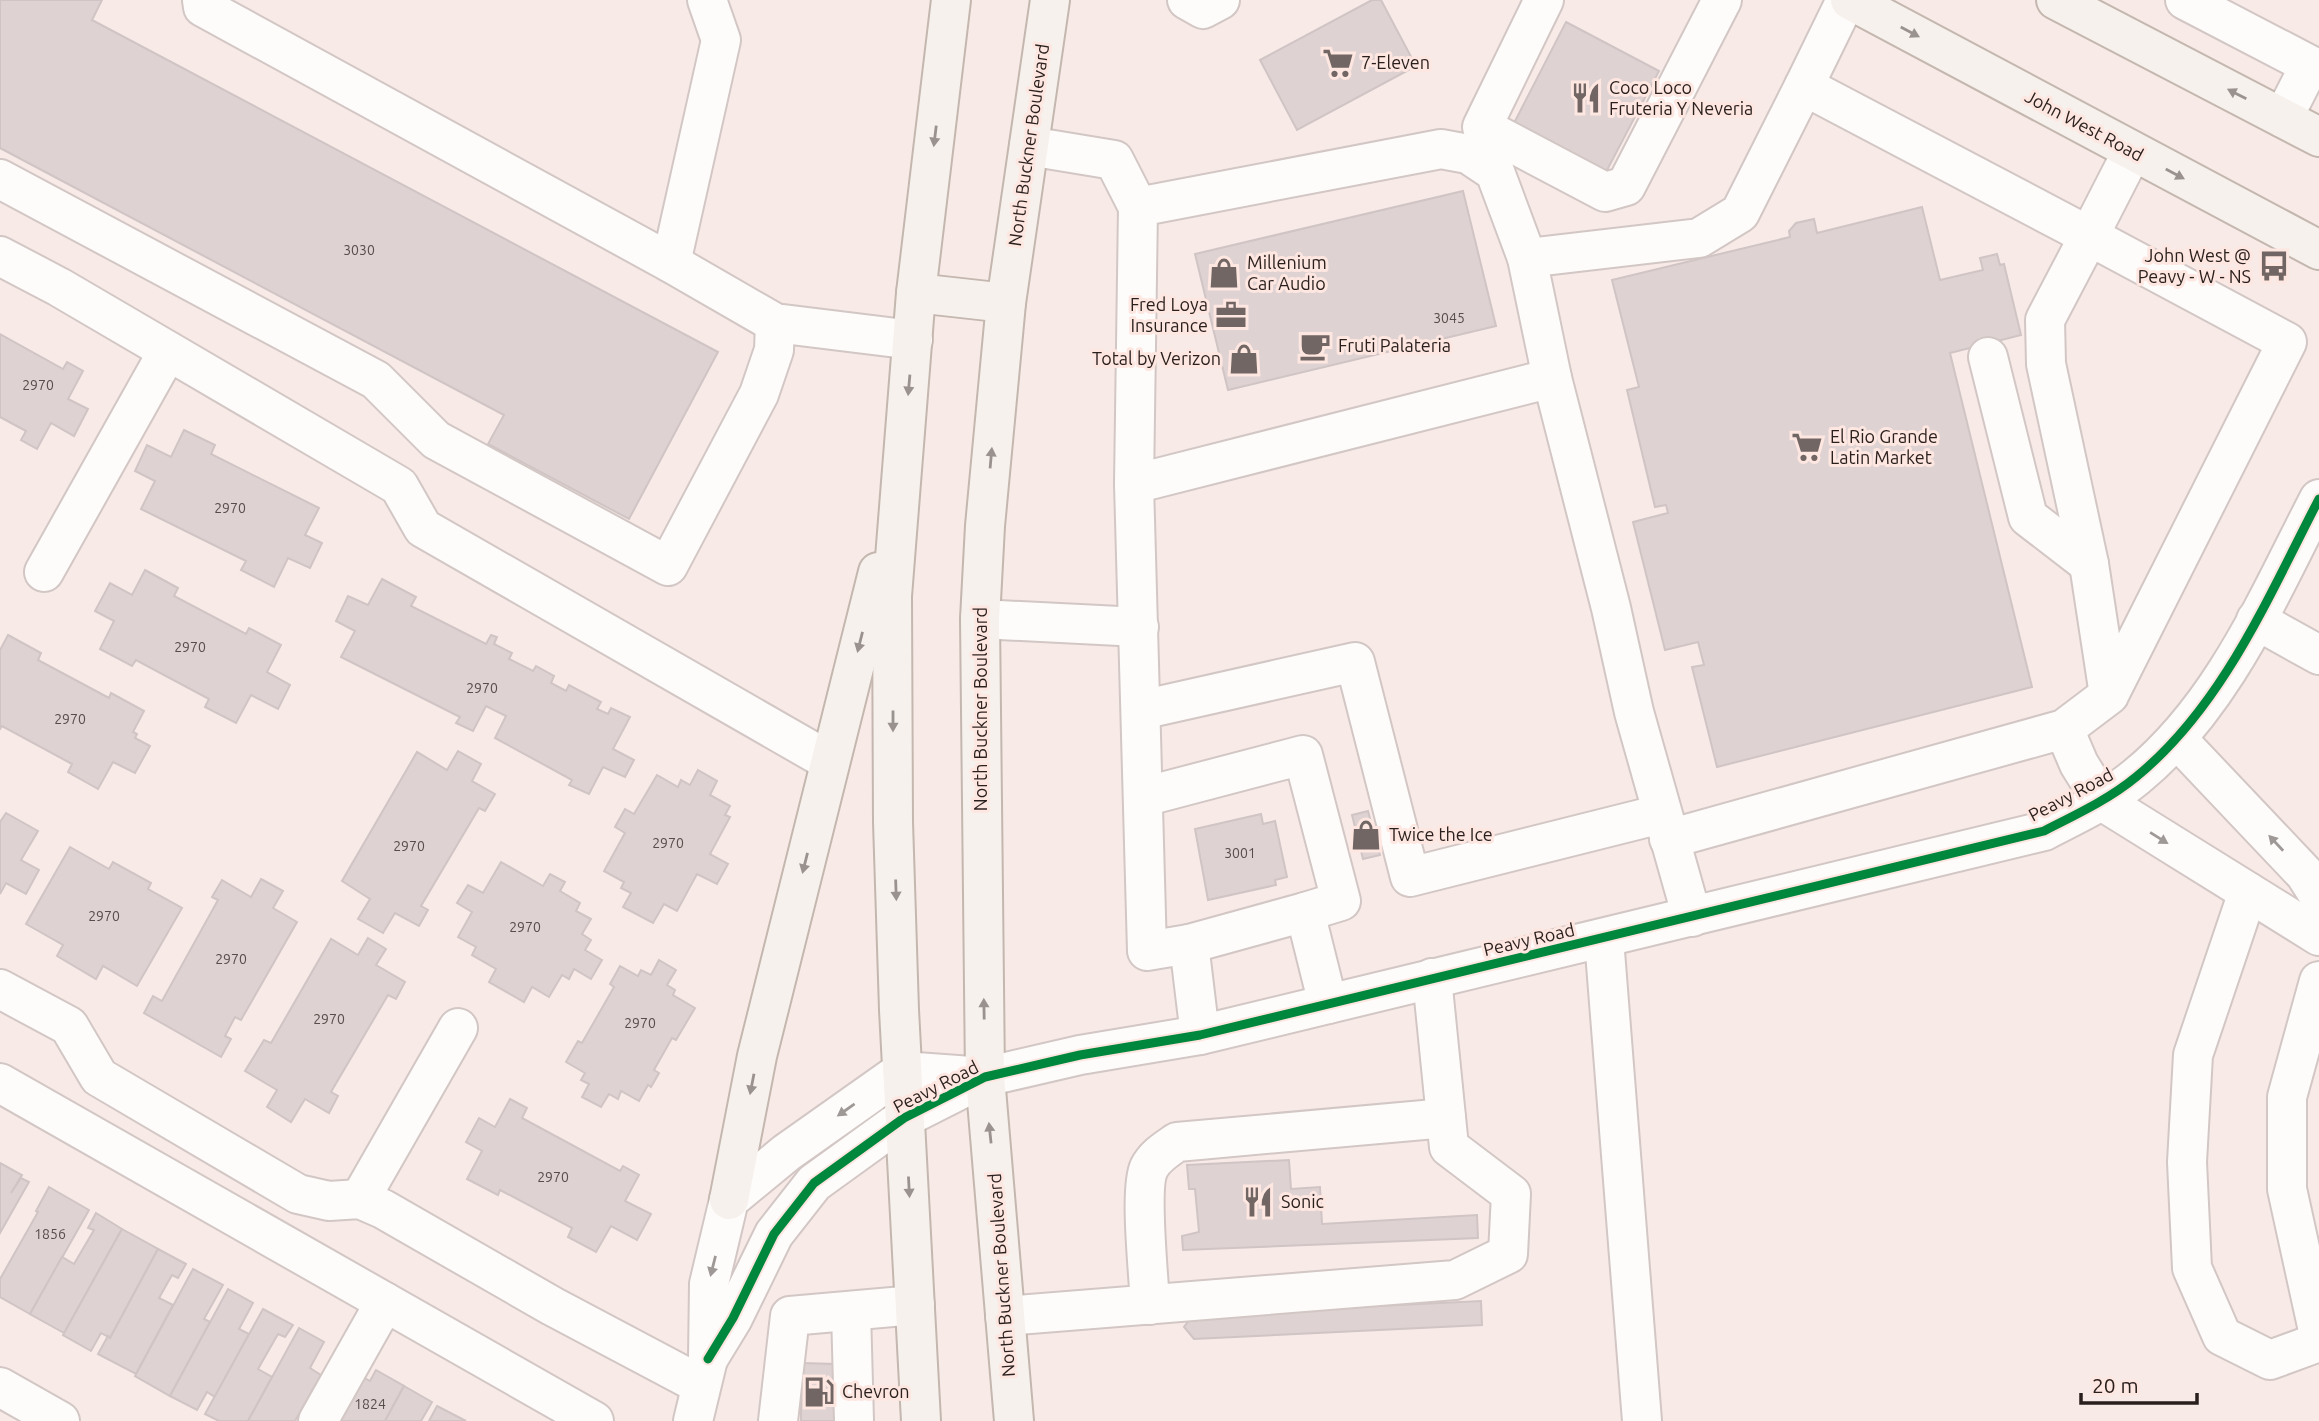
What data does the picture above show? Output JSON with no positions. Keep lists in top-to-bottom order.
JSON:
{
  "streets": {
    "main road": ["John West Road", "North Buckner Boulevard"],
    "street": ["Peavy Road"]
  },
  "crossings": [
    ["North Buckner Boulevard", "Peavy Road"]
  ],
  "places": {
    "supermarket": ["7-Eleven", "El Rio Grande Latin Market"],
    "restaurant": ["Coco Loco Fruteria Y Neveria", "Sonic"],
    "bus stop": ["John West @ Peavy - W - NS"],
    "shop": ["Millenium Car Audio", "Total by Verizon", "Twice the Ice"],
    "office": ["Fred Loya Insurance"],
    "cafe": ["Fruti Palateria"],
    "fuel station": ["Chevron"]
  },
  "house_numbers": [
    "3030",
    "3045",
    "2970",
    "2970",
    "2970",
    "2970",
    "2970",
    "2970",
    "2970",
    "3001",
    "2970",
    "2970",
    "2970",
    "2970",
    "2970",
    "2970",
    "1856",
    "1824"
  ],
  "scale_bar": "20 m"
}
